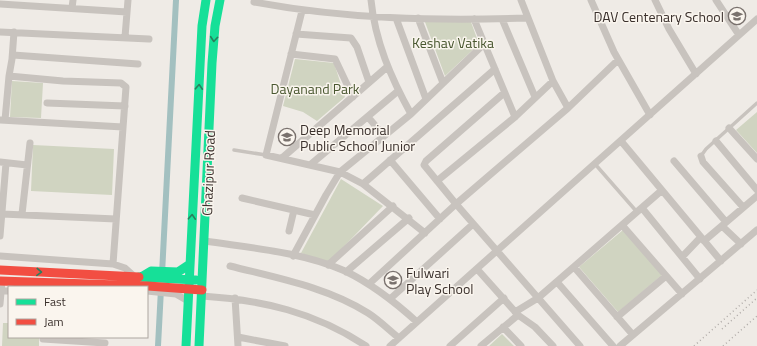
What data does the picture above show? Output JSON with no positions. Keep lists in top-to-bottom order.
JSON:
{
  "streets": {
    "main road": ["Ghazipur Road"]
  },
  "parks": ["Keshav Vatika", "Dayanand Park"],
  "places": {
    "school or university": ["DAV Centenary School", "Deep Memorial Public School Junior", "Fulwari Play School"]
  },
  "legend": ["Fast", "Jam"]
}
